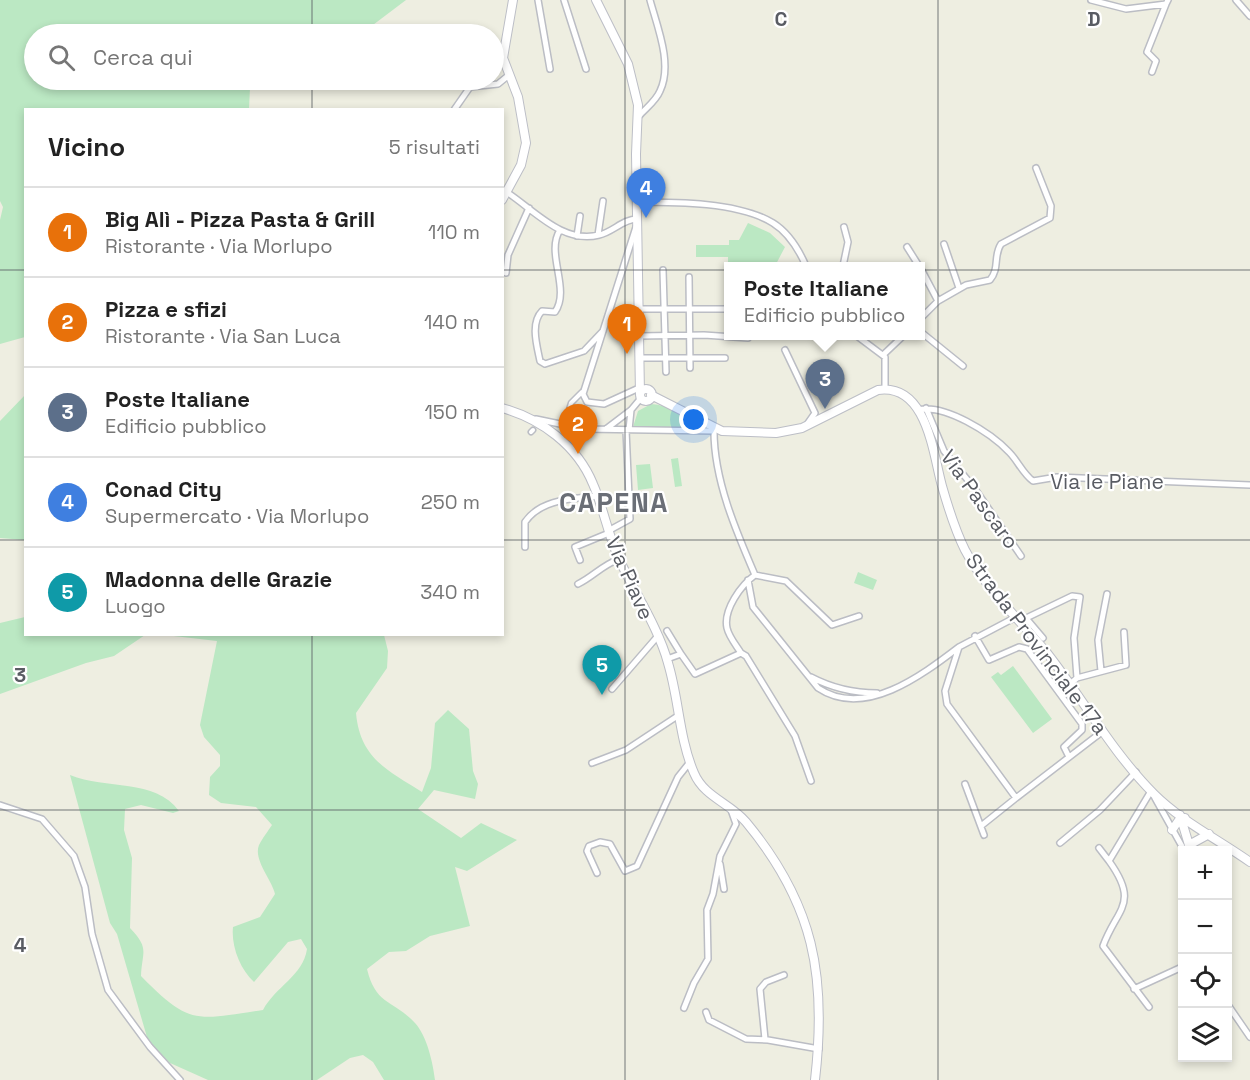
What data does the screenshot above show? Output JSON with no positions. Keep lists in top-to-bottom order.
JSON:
{
  "streets": {
    "main road": ["Via Piave", "Strada Provinciale 17a"],
    "street": ["Via le Piane", "Via Pascaro"]
  },
  "crossings": [
    ["Via le Piane", "Via Pascaro"],
    ["Via le Piane", "Strada Provinciale 17a"],
    ["Via Pascaro", "Strada Provinciale 17a"]
  ],
  "districts": ["CAPENA"],
  "page": {
    "search": "Cerca qui",
    "heading": ["Vicino", "5 risultati"],
    "pins": [
      "4",
      "1",
      "3",
      "2",
      "5"
    ],
    "list": [
      {
        "mark": "1",
        "name": "Big Alì - Pizza Pasta & Grill",
        "note": "Ristorante · Via Morlupo",
        "value": "110 m"
      },
      {
        "mark": "2",
        "name": "Pizza e sfizi",
        "note": "Ristorante · Via San Luca",
        "value": "140 m"
      },
      {
        "mark": "3",
        "name": "Poste Italiane",
        "note": "Edificio pubblico",
        "value": "150 m"
      },
      {
        "mark": "4",
        "name": "Conad City",
        "note": "Supermercato · Via Morlupo",
        "value": "250 m"
      },
      {
        "mark": "5",
        "name": "Madonna delle Grazie",
        "note": "Luogo",
        "value": "340 m"
      }
    ],
    "popup": ["Poste Italiane", "Edificio pubblico"],
    "map_buttons": ["+", "−"]
  },
  "grid": {
    "columns": ["C", "D"],
    "rows": ["3", "4"]
  }
}
